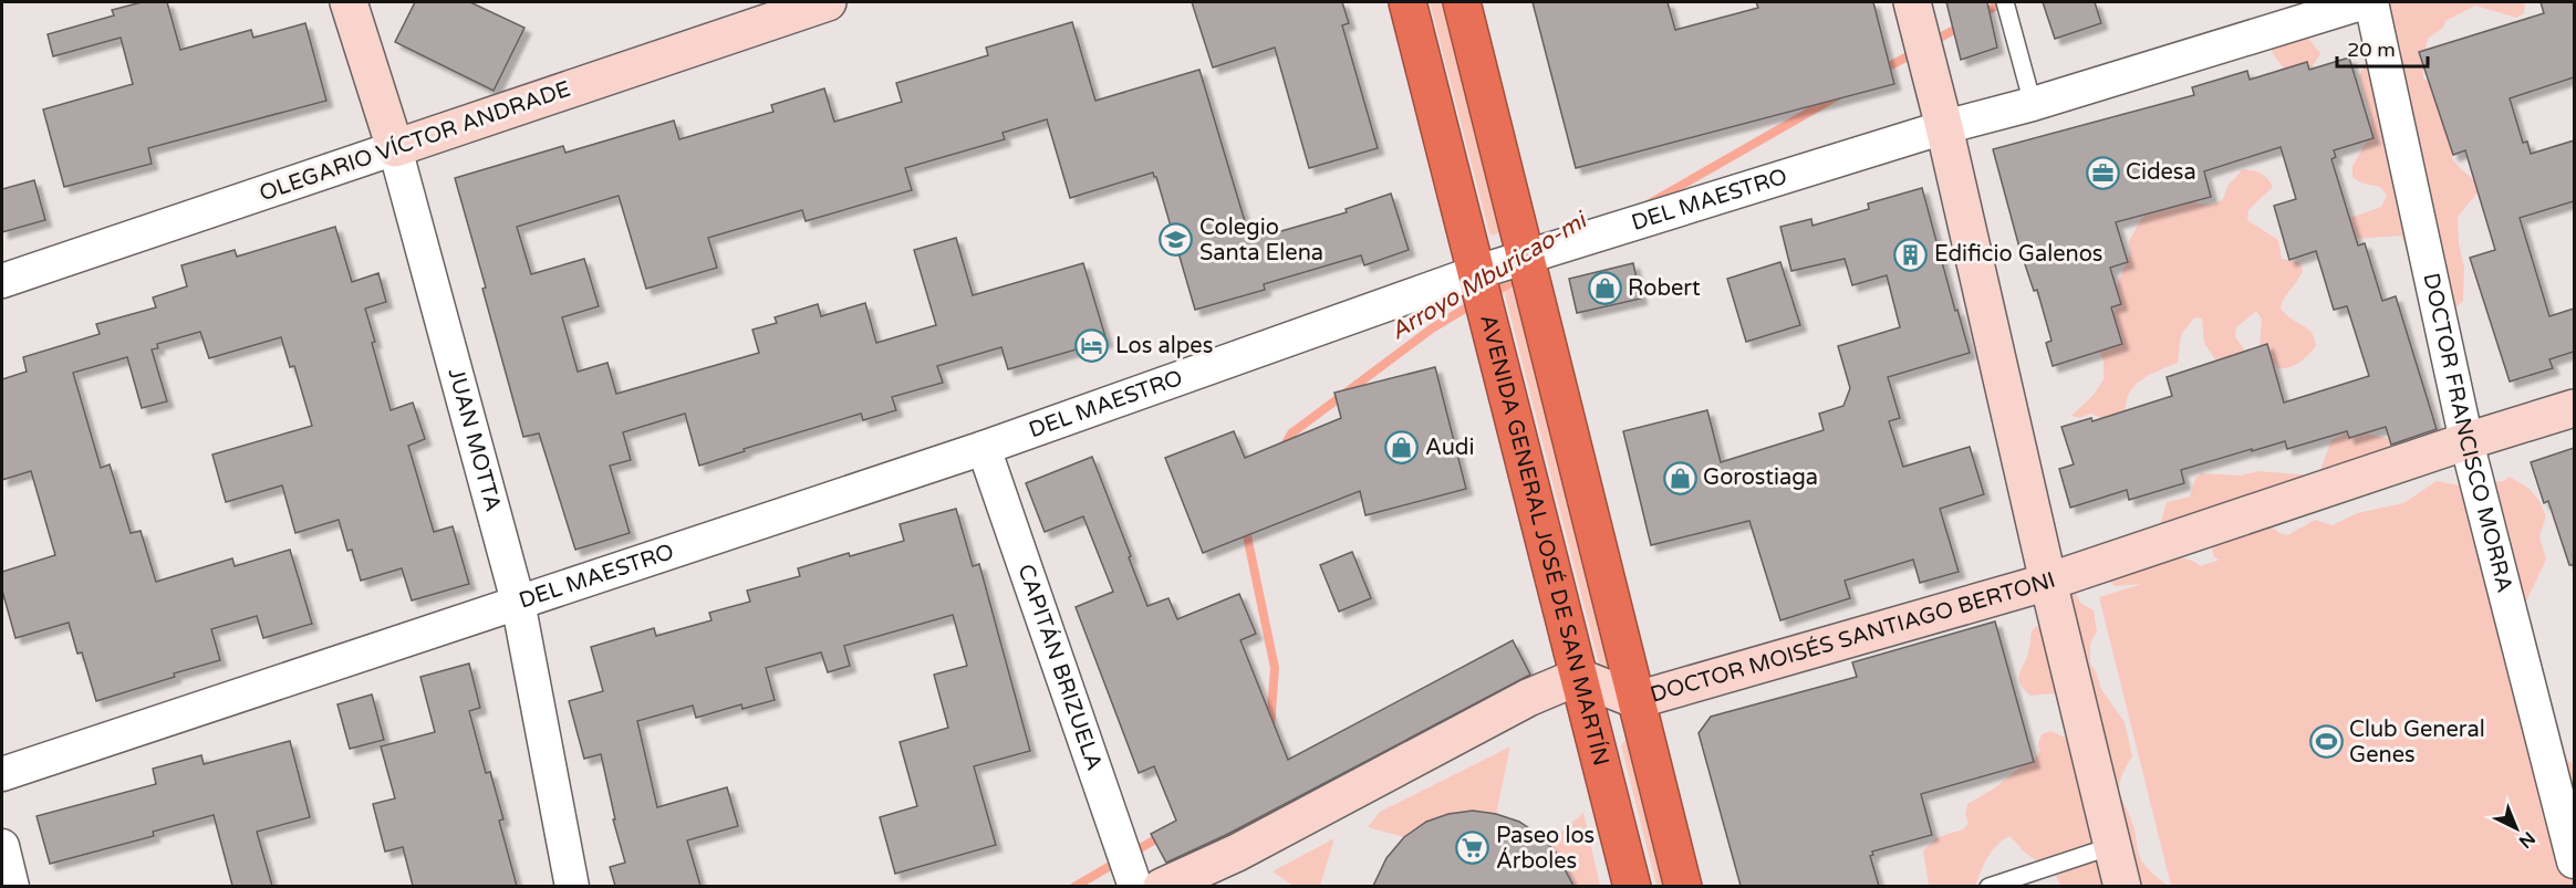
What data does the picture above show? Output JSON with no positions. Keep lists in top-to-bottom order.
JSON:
{
  "streets": {
    "highway": ["AVENIDA GENERAL JOSÉ DE SAN MARTÍN"],
    "street": [
      "OLEGARIO VÍCTOR ANDRADE",
      "DEL MAESTRO",
      "DOCTOR FRANCISCO MORRA",
      "JUAN MOTTA",
      "DOCTOR MOISÉS SANTIAGO BERTONI",
      "CAPITÁN BRIZUELA"
    ]
  },
  "crossings": [
    ["OLEGARIO VÍCTOR ANDRADE", "JUAN MOTTA"],
    ["DEL MAESTRO", "JUAN MOTTA"],
    ["DEL MAESTRO", "AVENIDA GENERAL JOSÉ DE SAN MARTÍN"],
    ["DEL MAESTRO", "CAPITÁN BRIZUELA"],
    ["DOCTOR FRANCISCO MORRA", "DOCTOR MOISÉS SANTIAGO BERTONI"],
    ["AVENIDA GENERAL JOSÉ DE SAN MARTÍN", "DOCTOR MOISÉS SANTIAGO BERTONI"]
  ],
  "water": ["Arroyo Mburicao-mi"],
  "places": {
    "office": ["Cidesa"],
    "school or university": ["Colegio Santa Elena"],
    "building": ["Edificio Galenos"],
    "shop": ["Robert", "Audi", "Gorostiaga"],
    "hotel": ["Los alpes"],
    "sports": ["Club General Genes"],
    "supermarket": ["Paseo los Árboles"]
  },
  "scale_bar": "20 m",
  "north": "bottom right"
}
